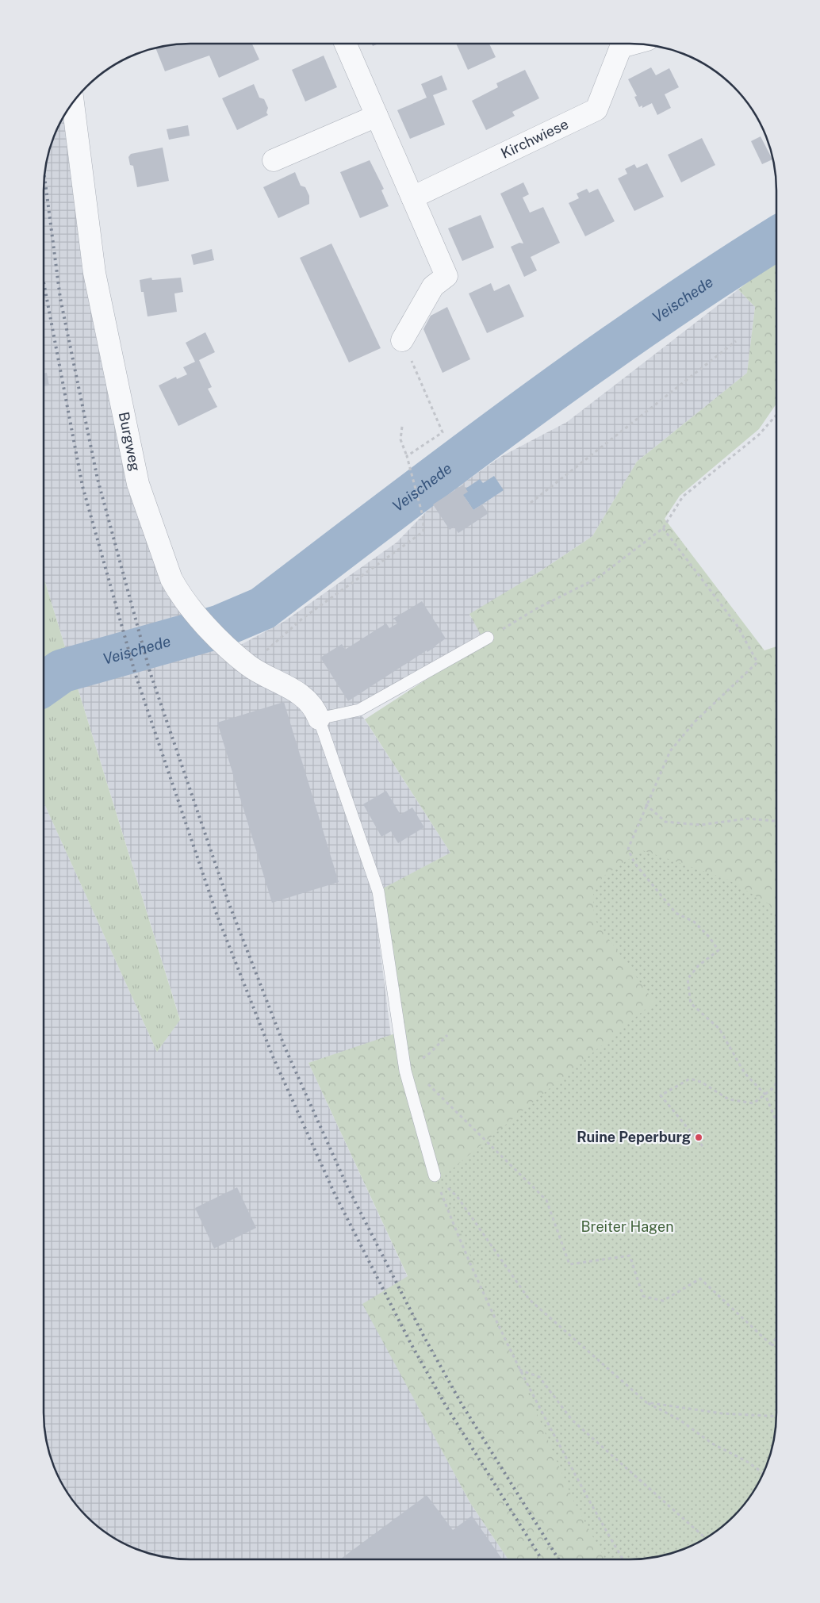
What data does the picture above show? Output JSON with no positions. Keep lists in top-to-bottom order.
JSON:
{
  "streets": {
    "street": ["Kirchwiese", "Burgweg"]
  },
  "water": ["Veischede"],
  "parks": ["Breiter Hagen"],
  "places": ["Ruine Peperburg"]
}
